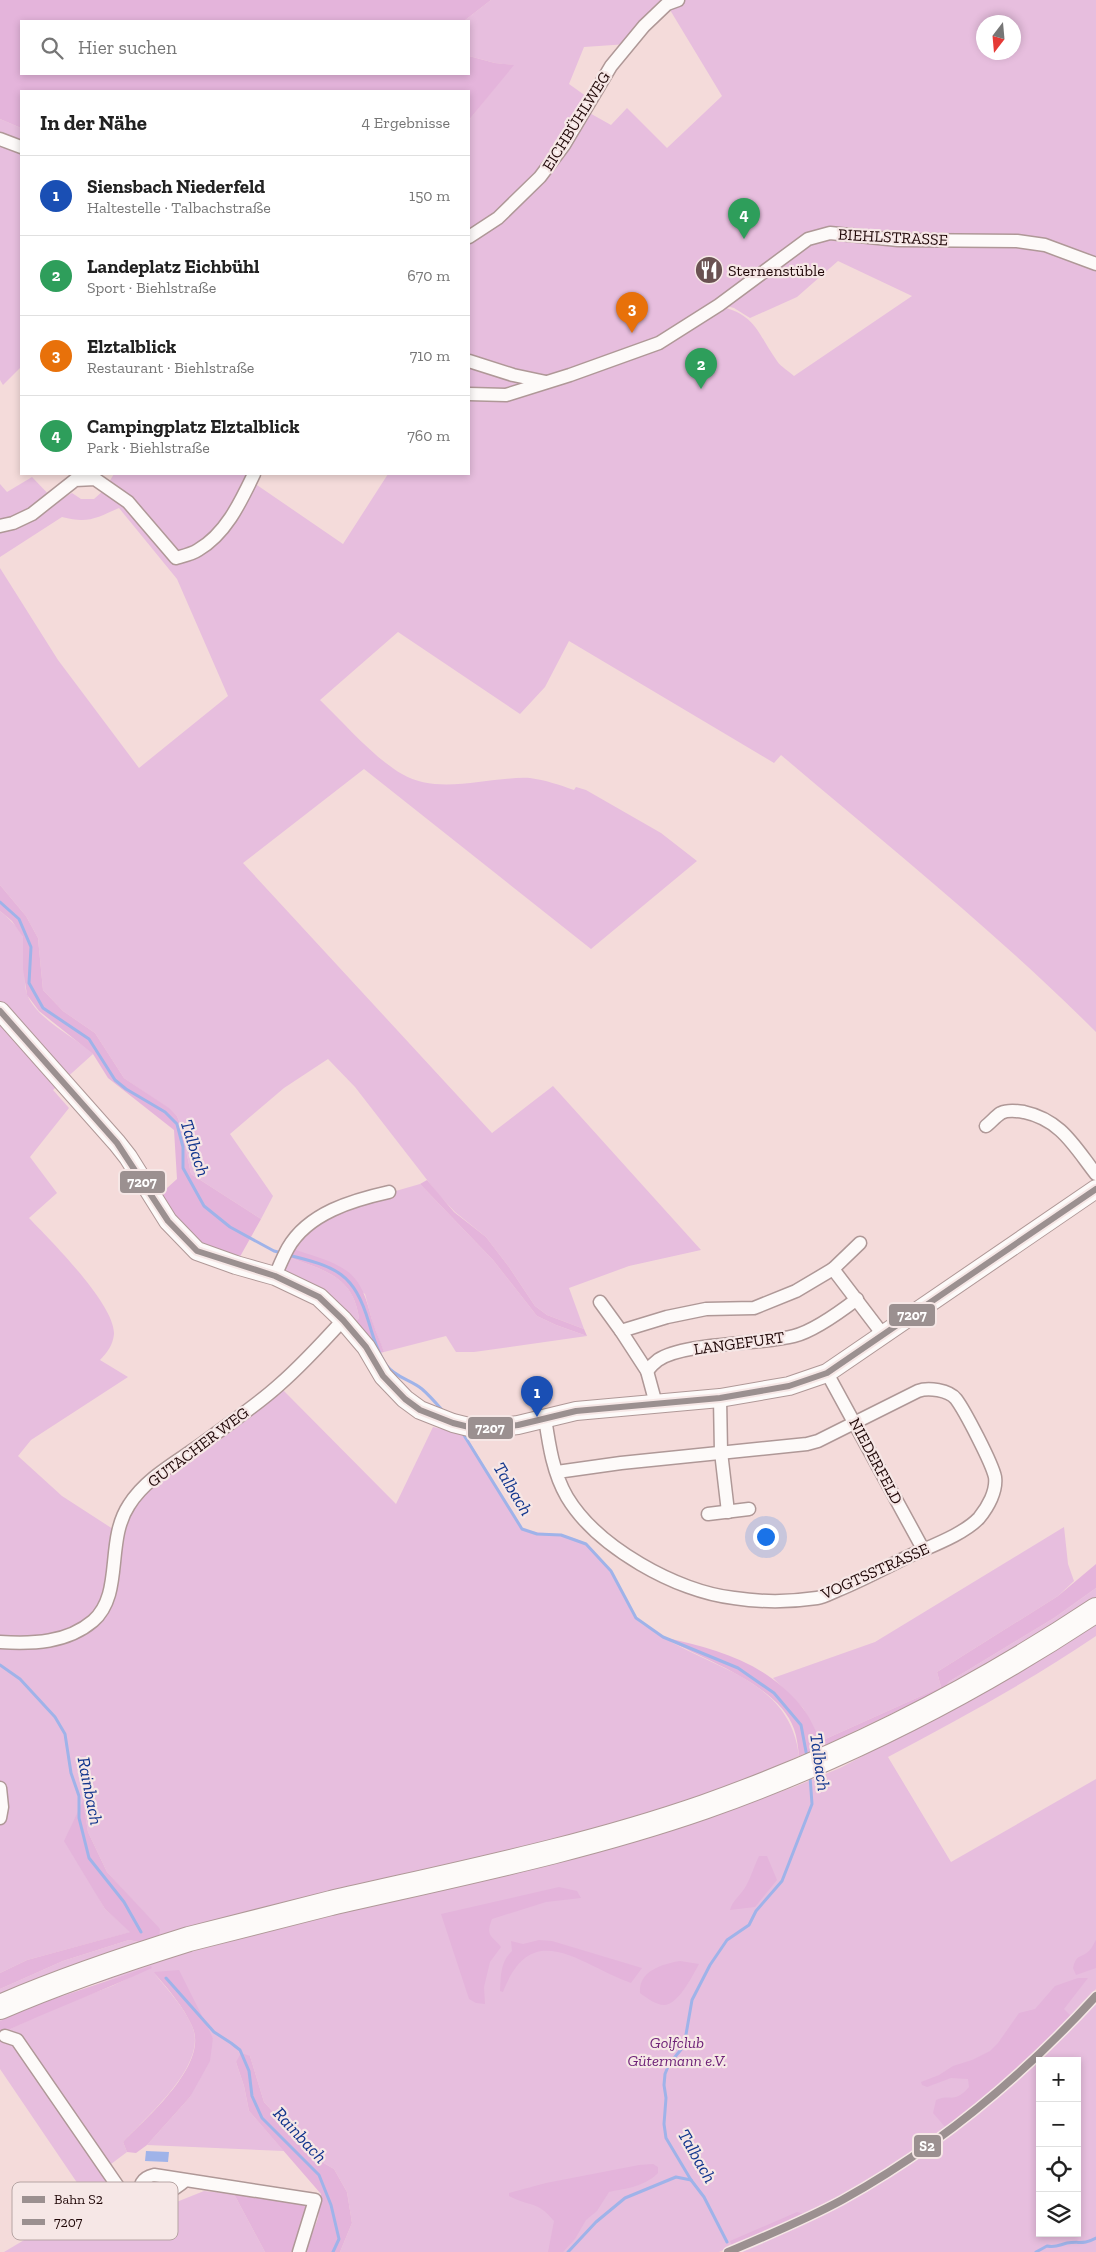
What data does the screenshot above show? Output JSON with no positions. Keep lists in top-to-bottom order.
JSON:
{
  "streets": {
    "street": [
      "EICHBÜHLWEG",
      "BIEHLSTRASSE",
      "LANGEFURT",
      "GUTACHER WEG",
      "NIEDERFELD",
      "VOGTSSTRASSE"
    ]
  },
  "crossings": [
    ["NIEDERFELD", "VOGTSSTRASSE"]
  ],
  "water": ["Talbach", "Rainbach"],
  "parks": ["Golfclub Gütermann e.V."],
  "places": {
    "restaurant": ["Sternenstüble"]
  },
  "lines": ["transit line 7207", "rail line S2"],
  "legend": ["Bahn S2", "7207"],
  "north": "bottom",
  "page": {
    "search": "Hier suchen",
    "heading": ["In der Nähe", "4 Ergebnisse"],
    "list": [
      {
        "mark": "1",
        "name": "Siensbach Niederfeld",
        "note": "Haltestelle · Talbachstraße",
        "value": "150 m"
      },
      {
        "mark": "2",
        "name": "Landeplatz Eichbühl",
        "note": "Sport · Biehlstraße",
        "value": "670 m"
      },
      {
        "mark": "3",
        "name": "Elztalblick",
        "note": "Restaurant · Biehlstraße",
        "value": "710 m"
      },
      {
        "mark": "4",
        "name": "Campingplatz Elztalblick",
        "note": "Park · Biehlstraße",
        "value": "760 m"
      }
    ],
    "pins": [
      "4",
      "3",
      "2",
      "1"
    ],
    "map_buttons": ["+", "−"]
  }
}
